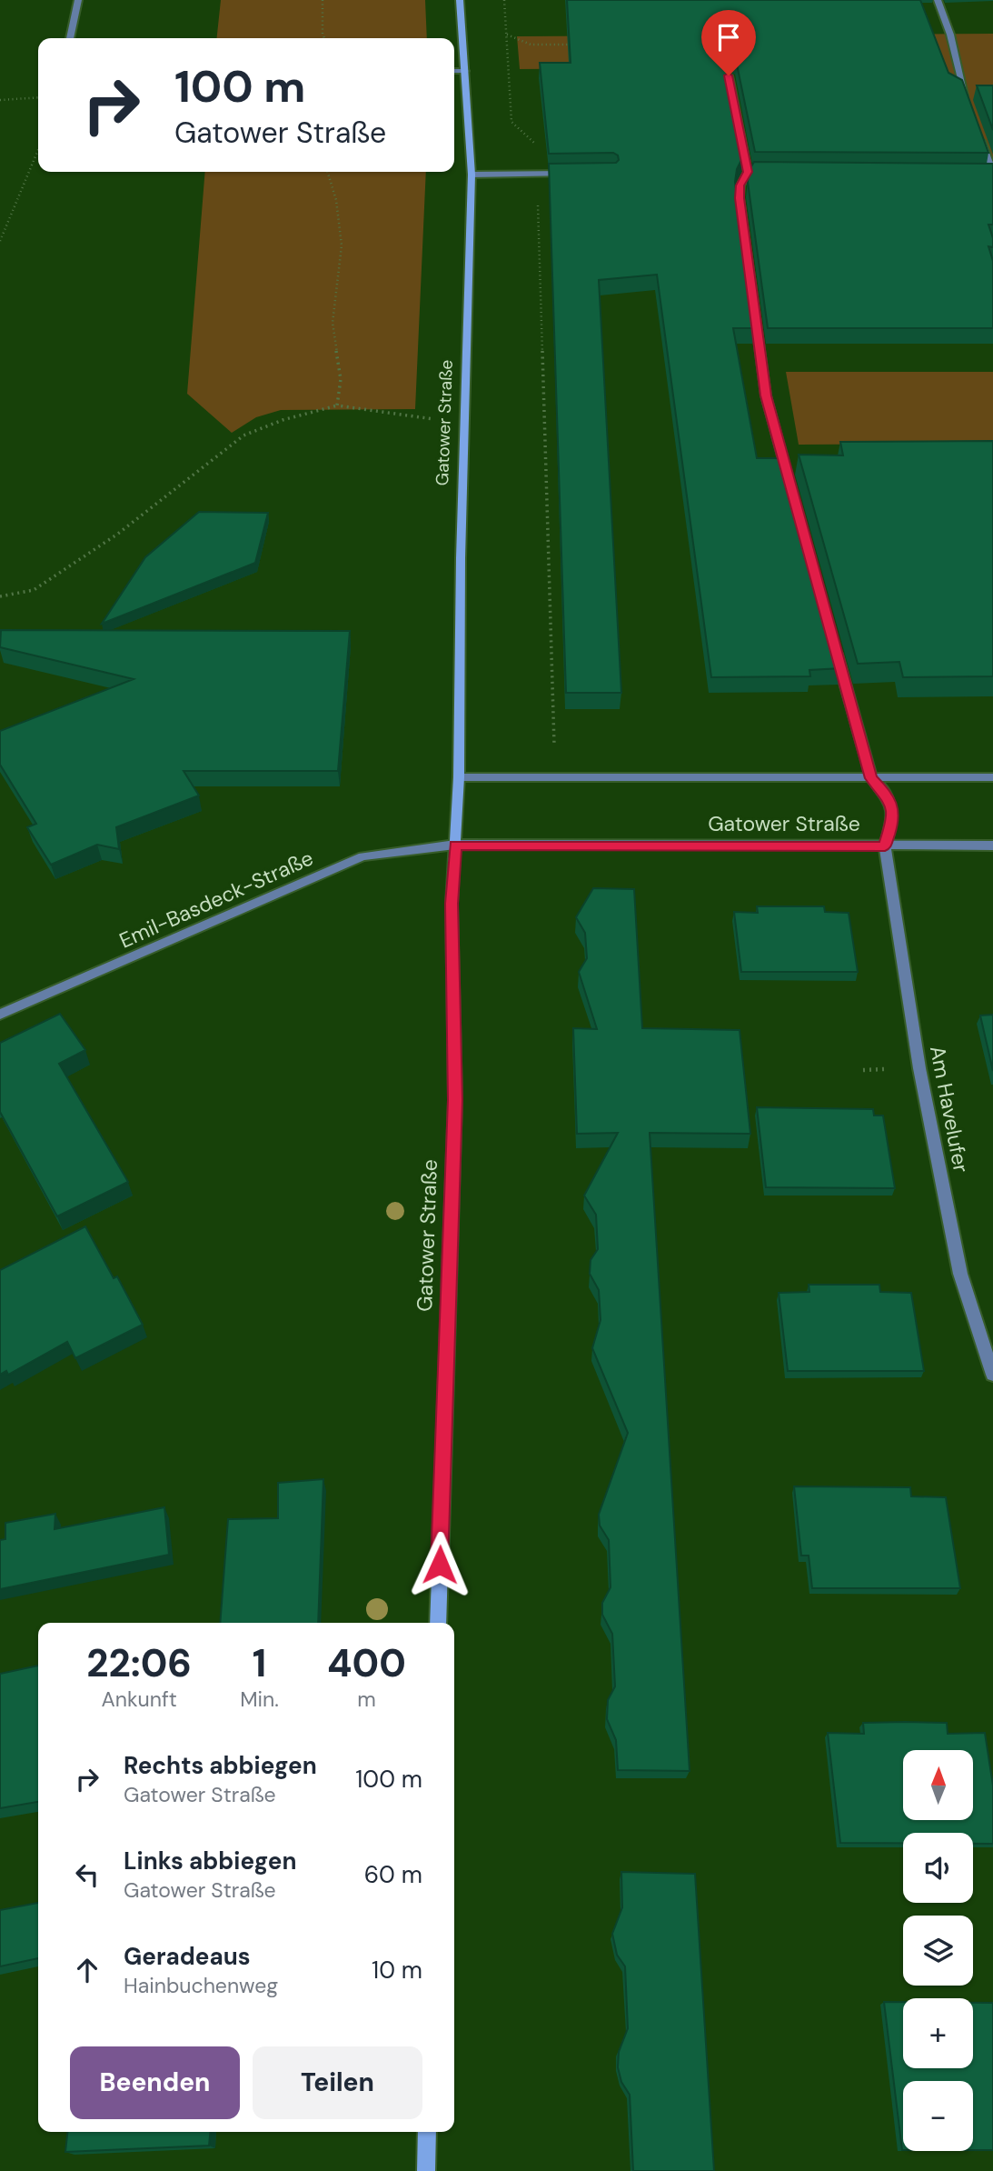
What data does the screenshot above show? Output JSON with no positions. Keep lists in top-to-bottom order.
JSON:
{
  "streets": {
    "main road": ["Gatower Straße"],
    "street": ["Emil-Basdeck-Straße", "Am Havelufer"]
  },
  "crossings": [
    ["Gatower Straße", "Emil-Basdeck-Straße"],
    ["Gatower Straße", "Am Havelufer"]
  ],
  "north": "top",
  "page": {
    "turn": ["100 m", "Gatower Straße"],
    "eta": [
      "22:06",
      "Ankunft",
      "1",
      "Min.",
      "400",
      "m"
    ],
    "list": [
      {
        "name": "Rechts abbiegen",
        "note": "Gatower Straße",
        "value": "100 m"
      },
      {
        "name": "Links abbiegen",
        "note": "Gatower Straße",
        "value": "60 m"
      },
      {
        "name": "Geradeaus",
        "note": "Hainbuchenweg",
        "value": "10 m"
      }
    ],
    "map_buttons": ["+", "−"],
    "buttons": ["Beenden", "Teilen"]
  }
}
